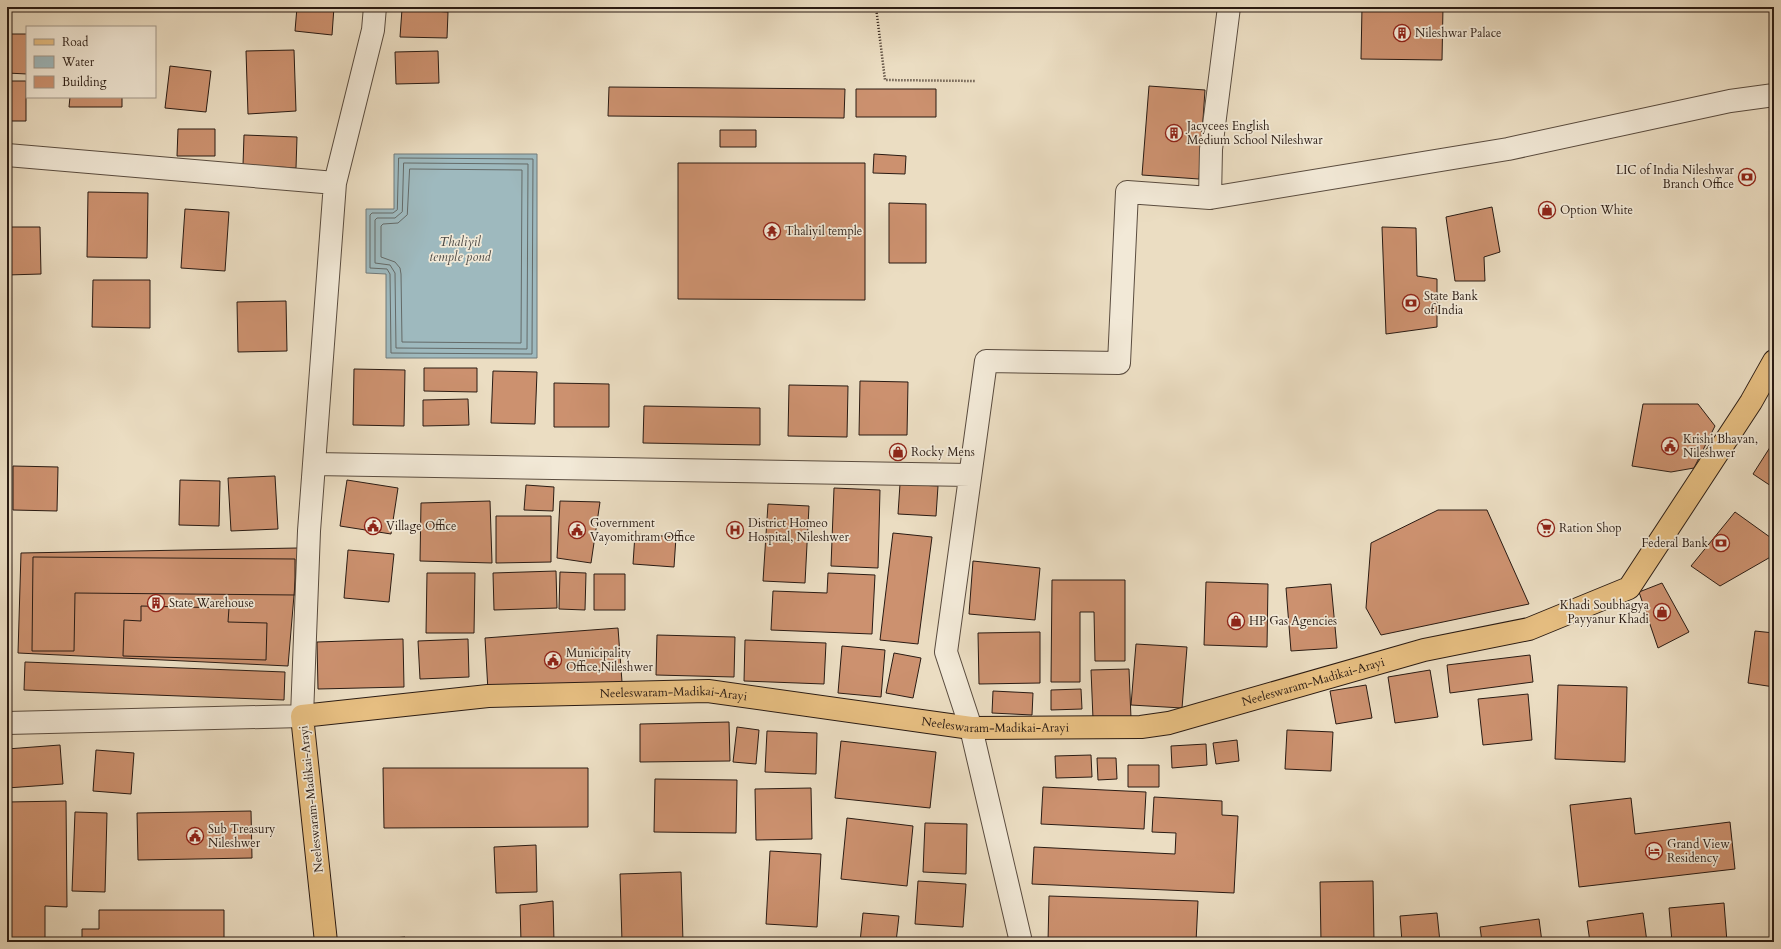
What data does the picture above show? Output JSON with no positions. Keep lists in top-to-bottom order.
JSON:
{
  "streets": {
    "main road": ["Neeleswaram-Madikai-Arayi"]
  },
  "water": ["Thaliyil temple pond"],
  "places": {
    "building": ["Nileshwar Palace", "Jacycees English Medium School Nileshwar", "State Warehouse"],
    "bank": ["LIC of India Nileshwar Branch Office", "State Bank of India", "Federal Bank"],
    "shop": [
      "Option White",
      "Rocky Mens",
      "Khadi Soubhagya Payyanur Khadi",
      "HP Gas Agencies"
    ],
    "temple": ["Thaliyil temple"],
    "public building": [
      "Krishi Bhavan, Nileshwer",
      "Village Office",
      "Government Vayomithram Office",
      "Municipality Office,Nileshwer",
      "Sub Treasury Nileshwer"
    ],
    "supermarket": ["Ration Shop"],
    "hospital": ["District Homeo Hospital, Nileshwer"],
    "hotel": ["Grand View Residency"]
  },
  "legend": ["Road", "Water", "Building"]
}
